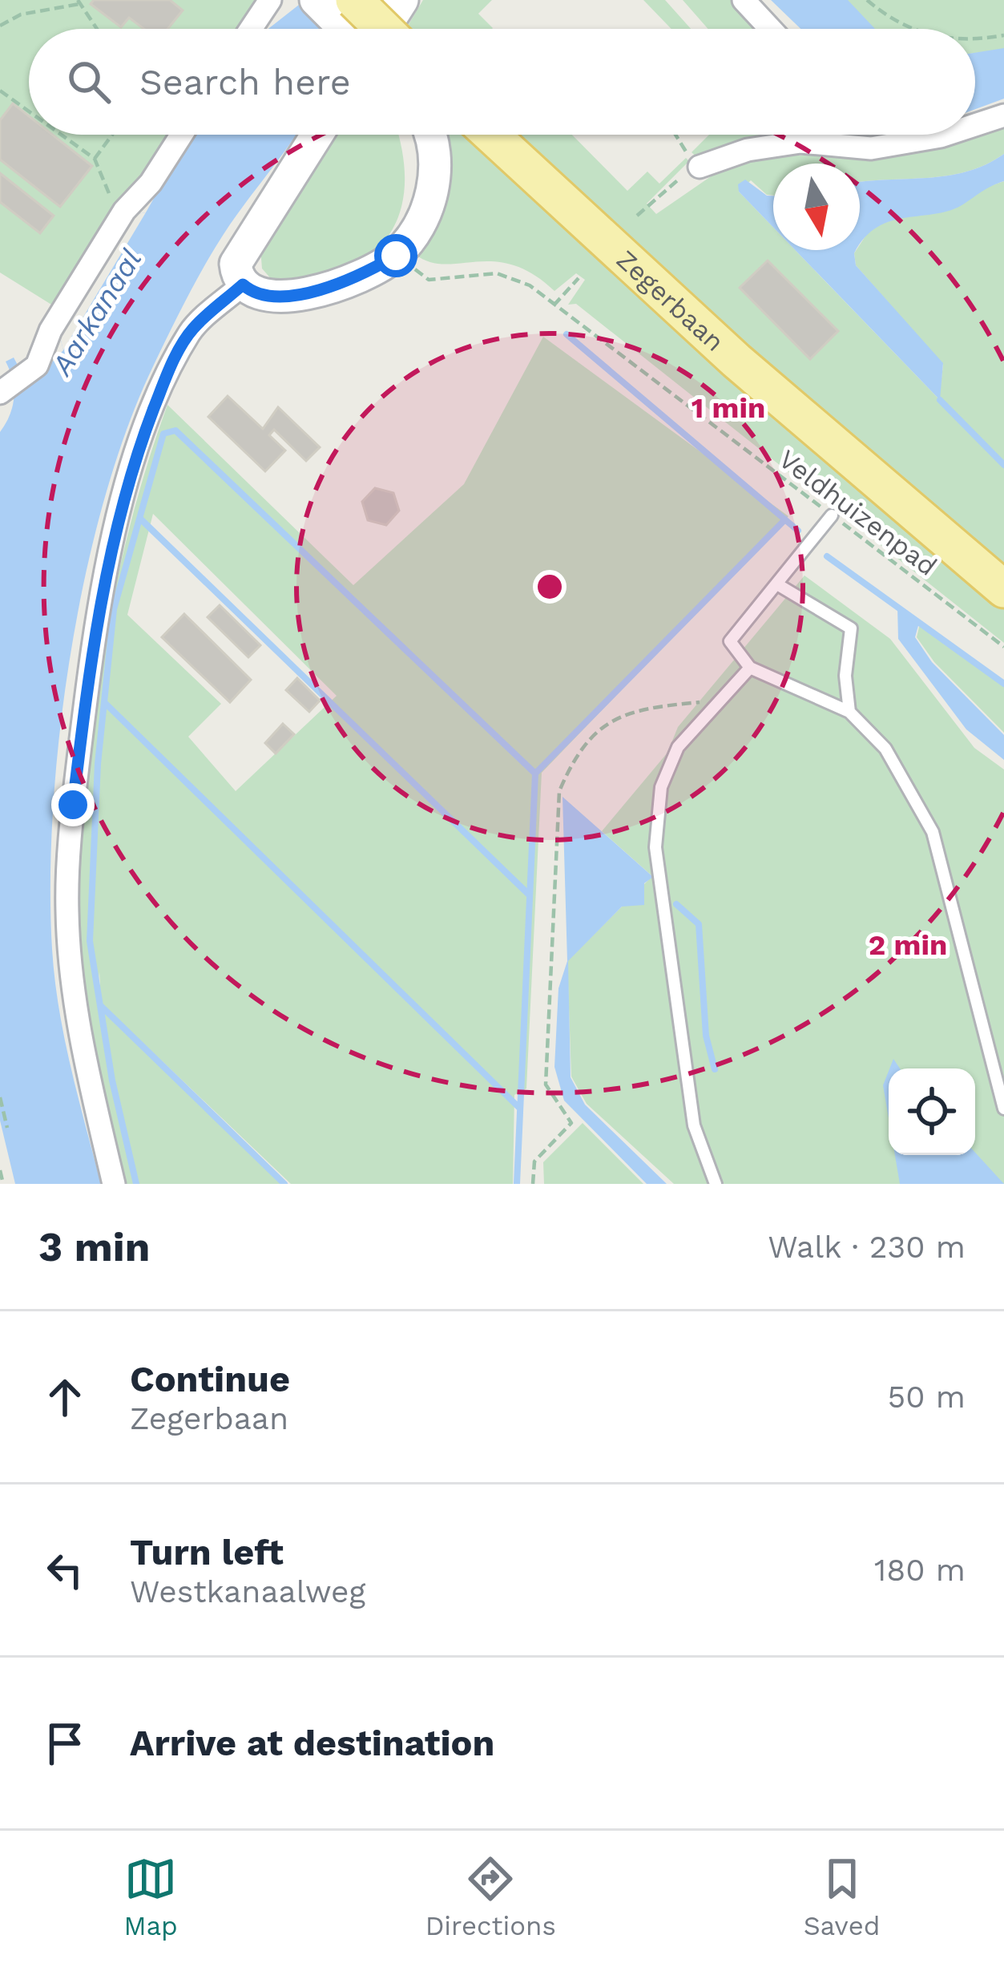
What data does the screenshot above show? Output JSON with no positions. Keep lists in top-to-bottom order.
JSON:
{
  "streets": {
    "main road": ["Zegerbaan"],
    "path": ["Veldhuizenpad"]
  },
  "water": ["Aarkanaal"],
  "north": "bottom",
  "page": {
    "search": "Search here",
    "heading": ["3 min", "Walk · 230 m"],
    "list": [
      ["Continue", "Zegerbaan", "50 m"],
      ["Turn left", "Westkanaalweg", "180 m"],
      "Arrive at destination"
    ],
    "nav": ["Map", "Directions", "Saved"]
  },
  "rings": ["1 min", "2 min"]
}
